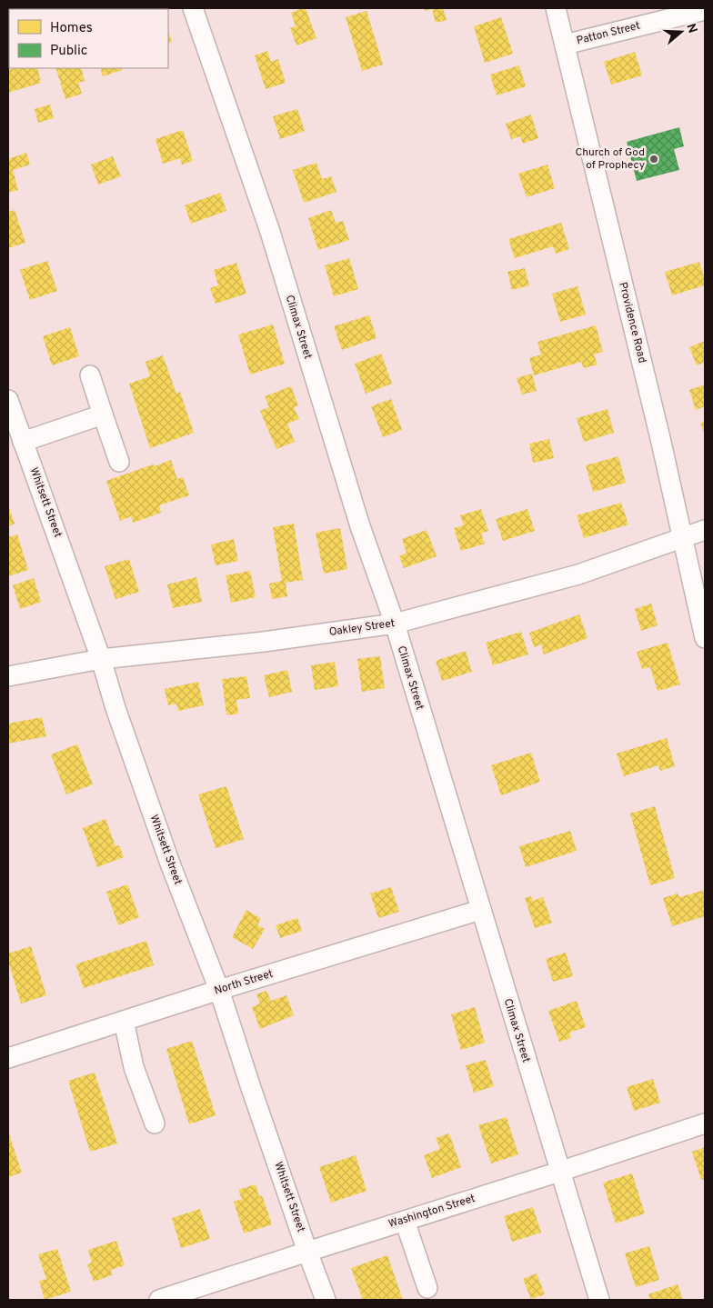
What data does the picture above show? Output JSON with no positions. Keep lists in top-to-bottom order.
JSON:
{
  "streets": {
    "street": [
      "Patton Street",
      "Providence Road",
      "Climax Street",
      "Whitsett Street",
      "Oakley Street",
      "North Street",
      "Washington Street"
    ]
  },
  "crossings": [
    ["Patton Street", "Providence Road"],
    ["Providence Road", "Oakley Street"],
    ["Climax Street", "Oakley Street"],
    ["Climax Street", "North Street"],
    ["Climax Street", "Washington Street"],
    ["Whitsett Street", "Oakley Street"],
    ["Whitsett Street", "North Street"],
    ["Whitsett Street", "Washington Street"]
  ],
  "places": ["Church of God of Prophecy"],
  "legend": ["Homes", "Public"],
  "north": "right"
}
